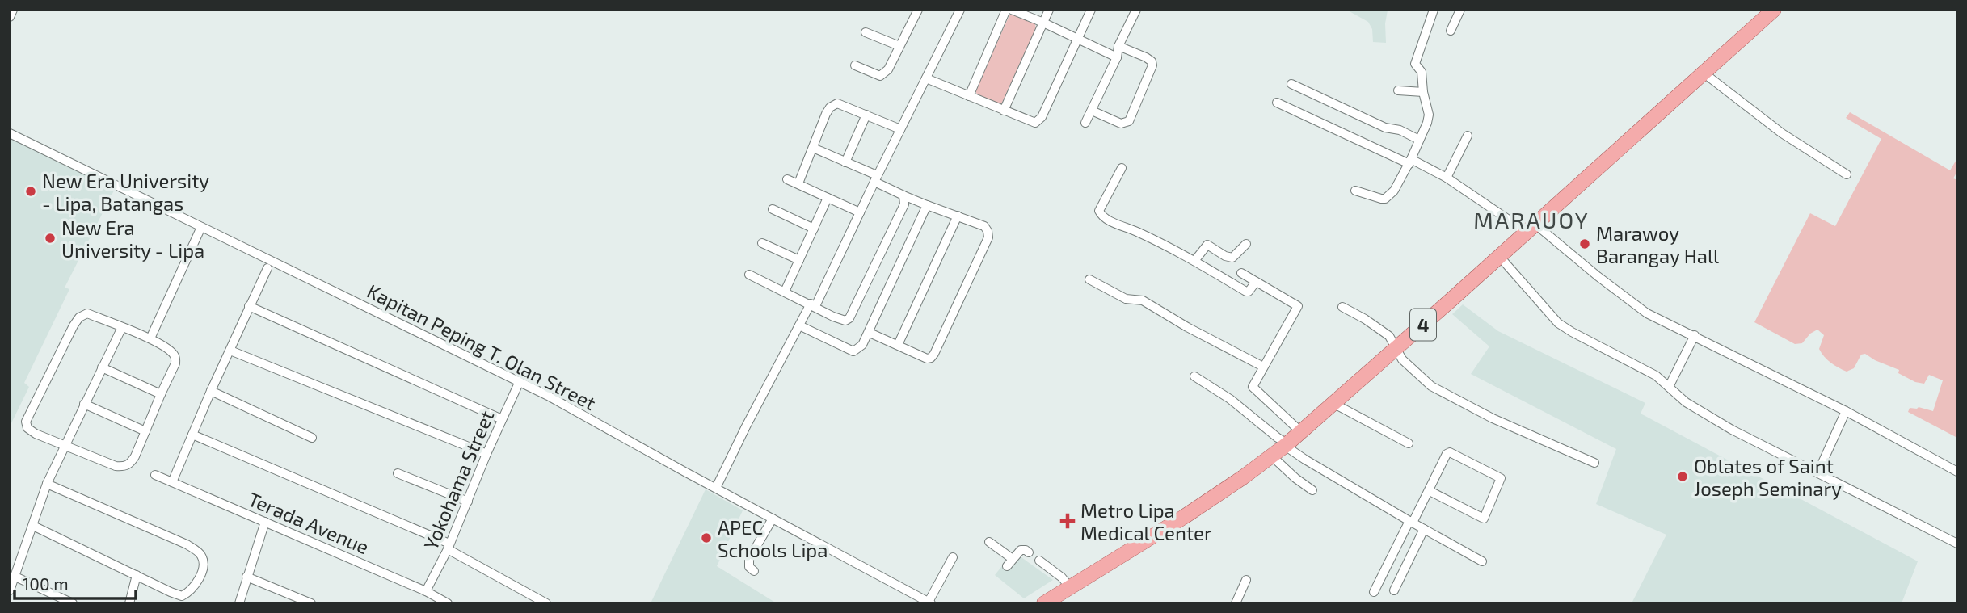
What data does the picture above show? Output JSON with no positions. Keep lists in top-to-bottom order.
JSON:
{
  "streets": {
    "main road": ["4"],
    "street": ["Kapitan Peping T. Olan Street", "Yokohama Street", "Terada Avenue"]
  },
  "crossings": [
    ["Kapitan Peping T. Olan Street", "Yokohama Street"],
    ["Yokohama Street", "Terada Avenue"]
  ],
  "districts": ["MARAUOY"],
  "places": {
    "other": [
      "New Era University - Lipa, Batangas",
      "New Era University - Lipa",
      "Marawoy Barangay Hall",
      "Oblates of Saint Joseph Seminary",
      "APEC Schools Lipa"
    ],
    "health": ["Metro Lipa Medical Center"]
  },
  "scale_bar": "100 m"
}
